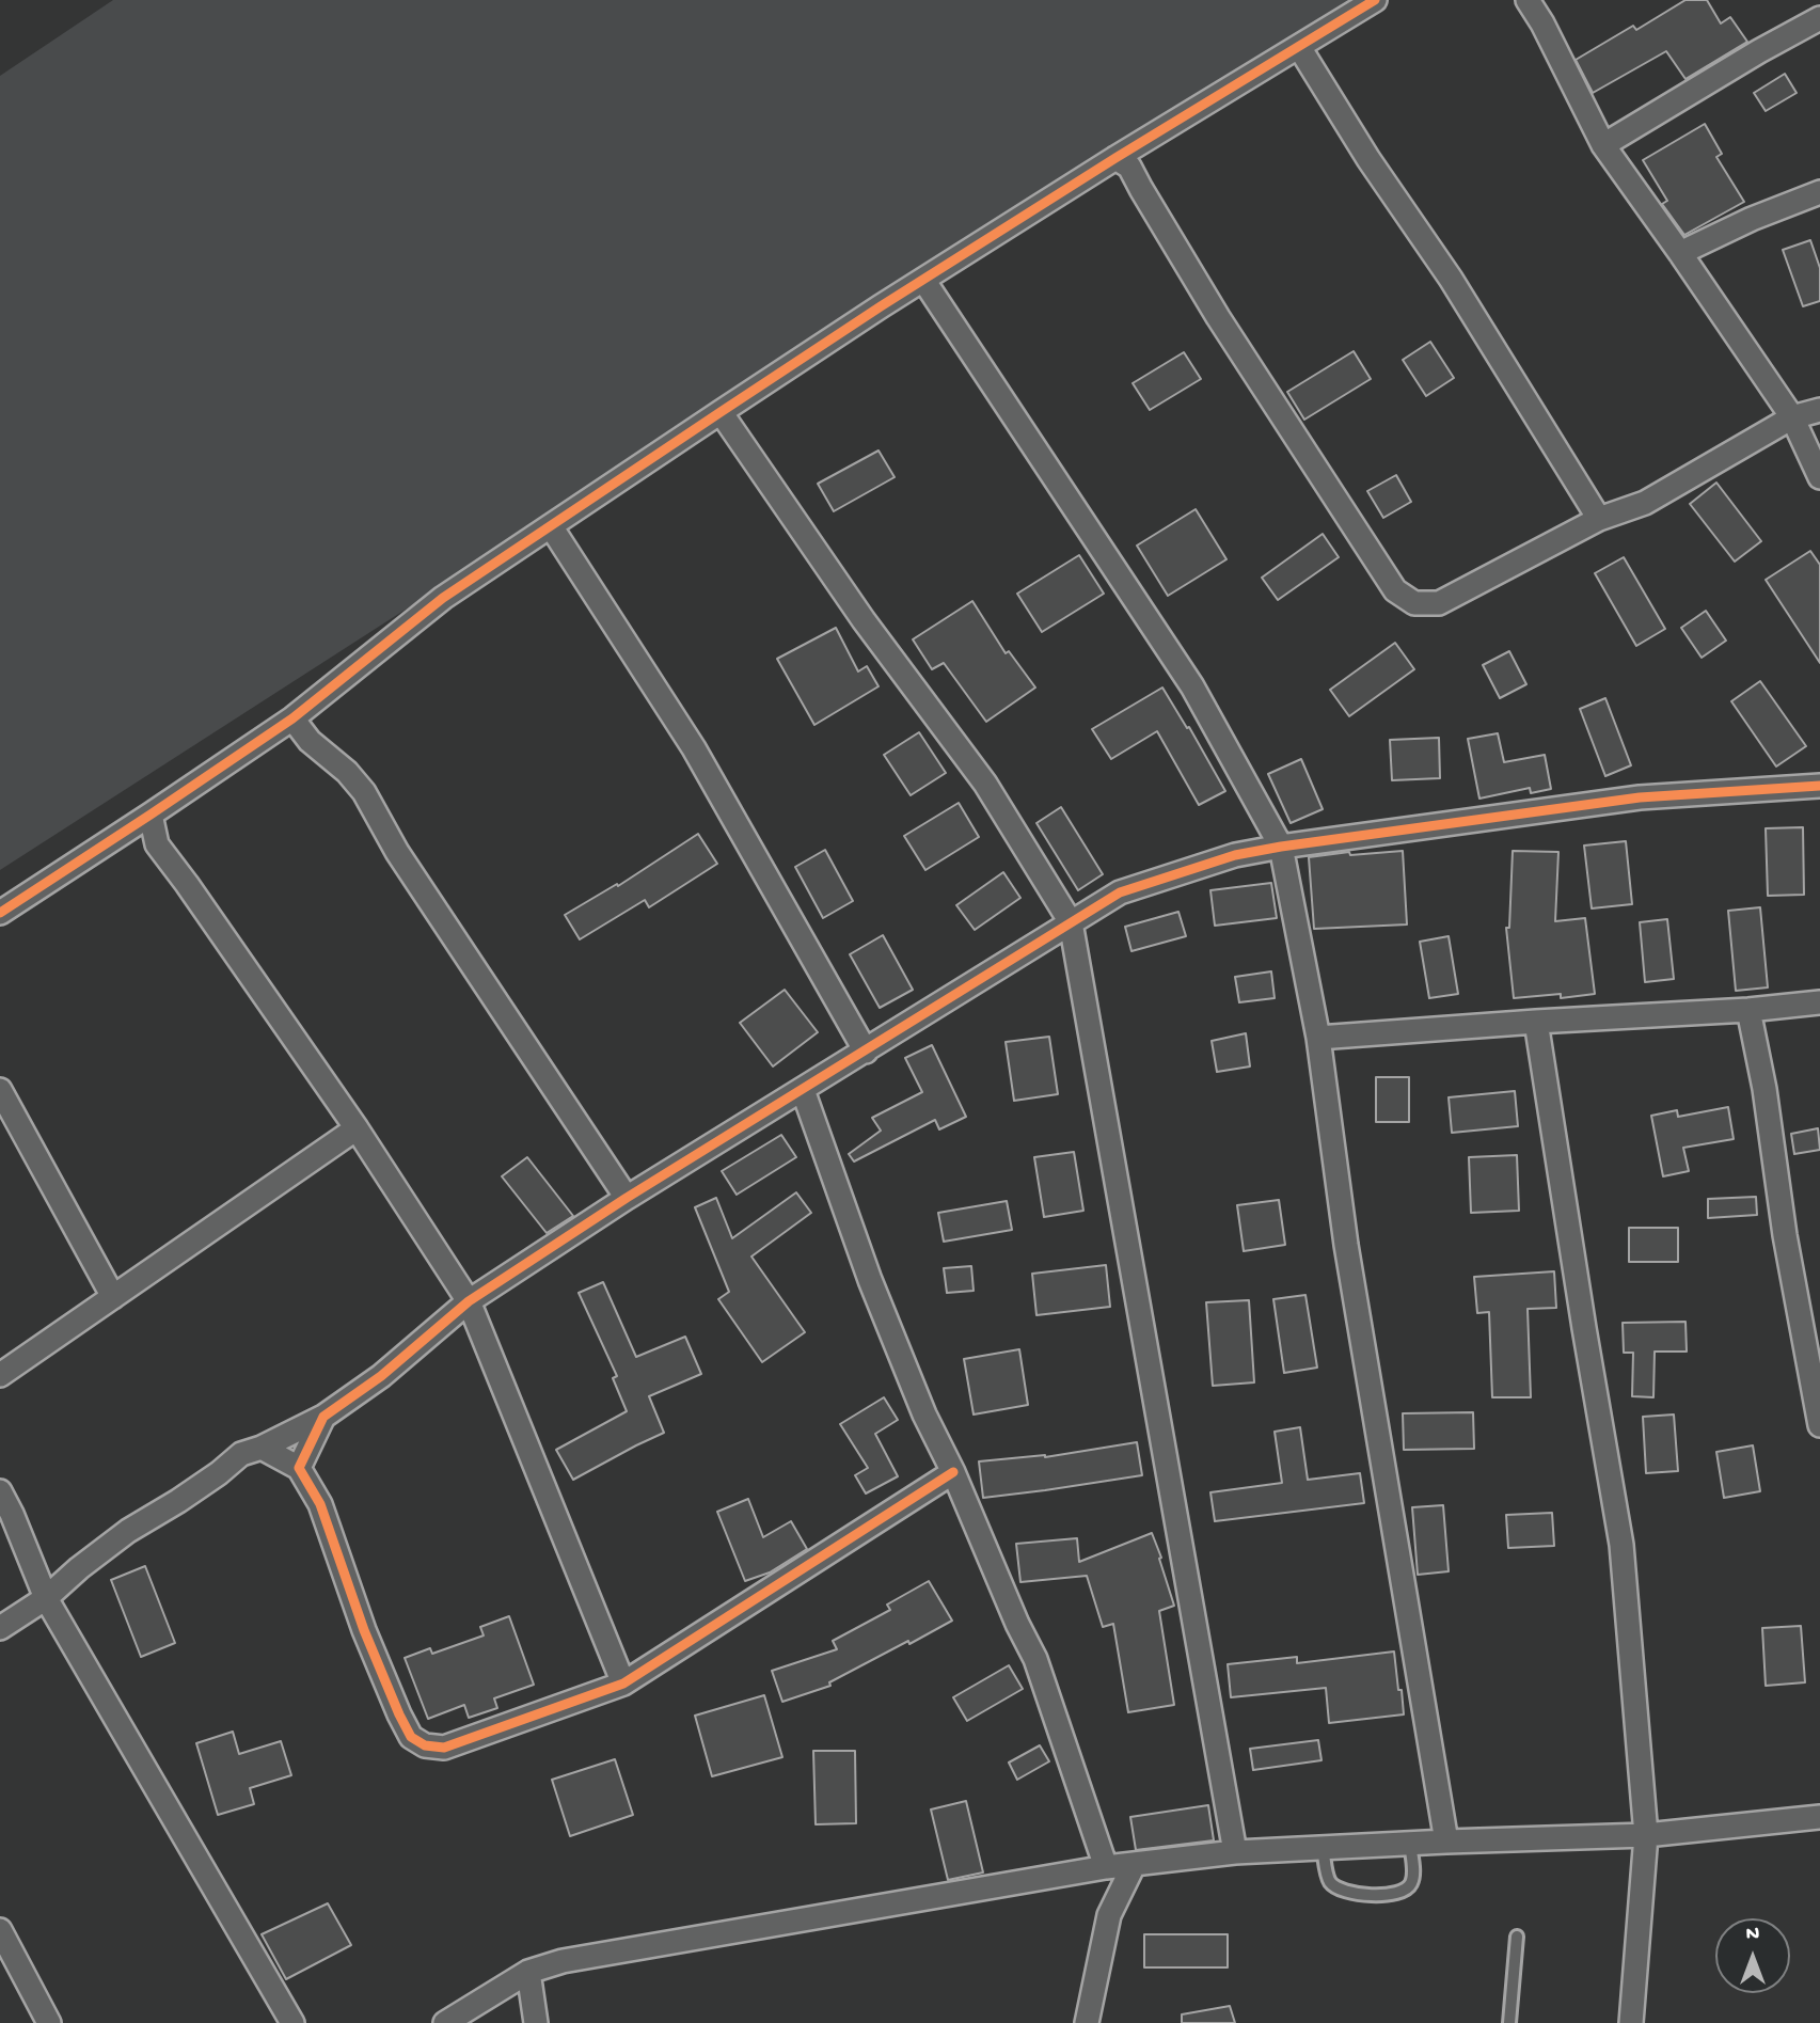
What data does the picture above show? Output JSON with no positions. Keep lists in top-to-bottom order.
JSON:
{
  "north": "top"
}
